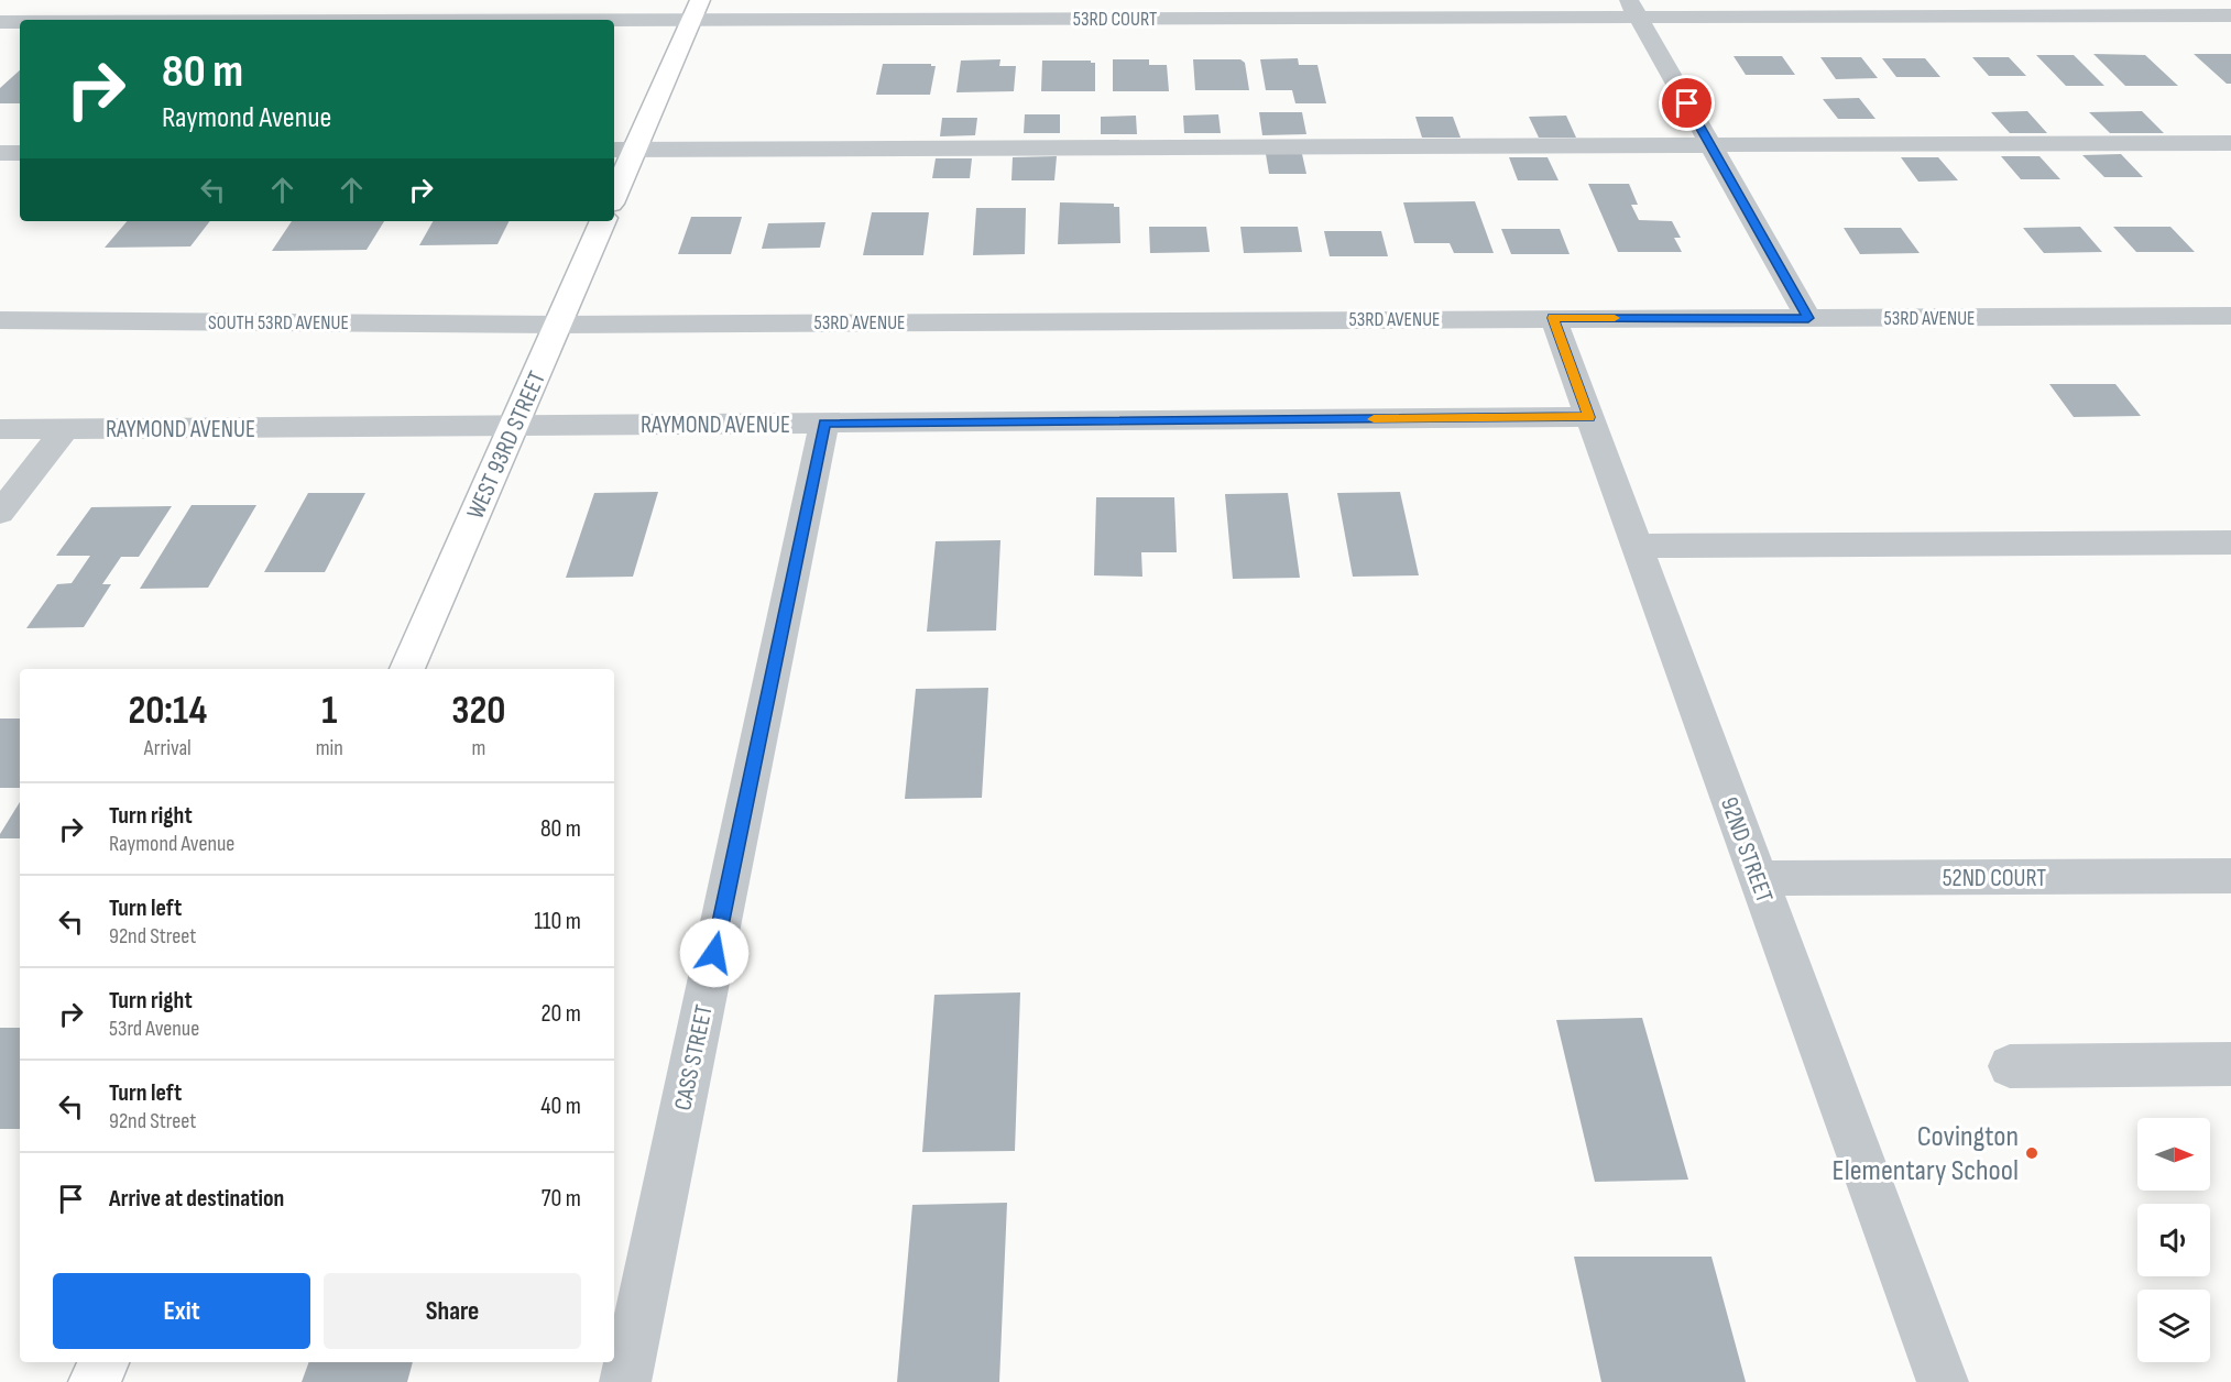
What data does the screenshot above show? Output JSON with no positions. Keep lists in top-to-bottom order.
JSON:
{
  "streets": {
    "main road": ["WEST 93RD STREET"],
    "street": [
      "53RD COURT",
      "53RD AVENUE",
      "SOUTH 53RD AVENUE",
      "RAYMOND AVENUE",
      "92ND STREET",
      "52ND COURT",
      "CASS STREET"
    ]
  },
  "crossings": [
    ["53RD AVENUE", "SOUTH 53RD AVENUE"],
    ["53RD AVENUE", "WEST 93RD STREET"],
    ["53RD AVENUE", "92ND STREET"],
    ["SOUTH 53RD AVENUE", "WEST 93RD STREET"],
    ["RAYMOND AVENUE", "WEST 93RD STREET"],
    ["RAYMOND AVENUE", "92ND STREET"],
    ["RAYMOND AVENUE", "CASS STREET"],
    ["92ND STREET", "52ND COURT"]
  ],
  "places": ["Covington Elementary School"],
  "north": "right",
  "page": {
    "turn": ["80 m", "Raymond Avenue"],
    "eta": [
      "20:14",
      "Arrival",
      "1",
      "min",
      "320",
      "m"
    ],
    "list": [
      {
        "name": "Turn right",
        "note": "Raymond Avenue",
        "value": "80 m"
      },
      {
        "name": "Turn left",
        "note": "92nd Street",
        "value": "110 m"
      },
      {
        "name": "Turn right",
        "note": "53rd Avenue",
        "value": "20 m"
      },
      {
        "name": "Turn left",
        "note": "92nd Street",
        "value": "40 m"
      },
      {
        "name": "Arrive at destination",
        "value": "70 m"
      }
    ],
    "buttons": ["Exit", "Share"]
  }
}
